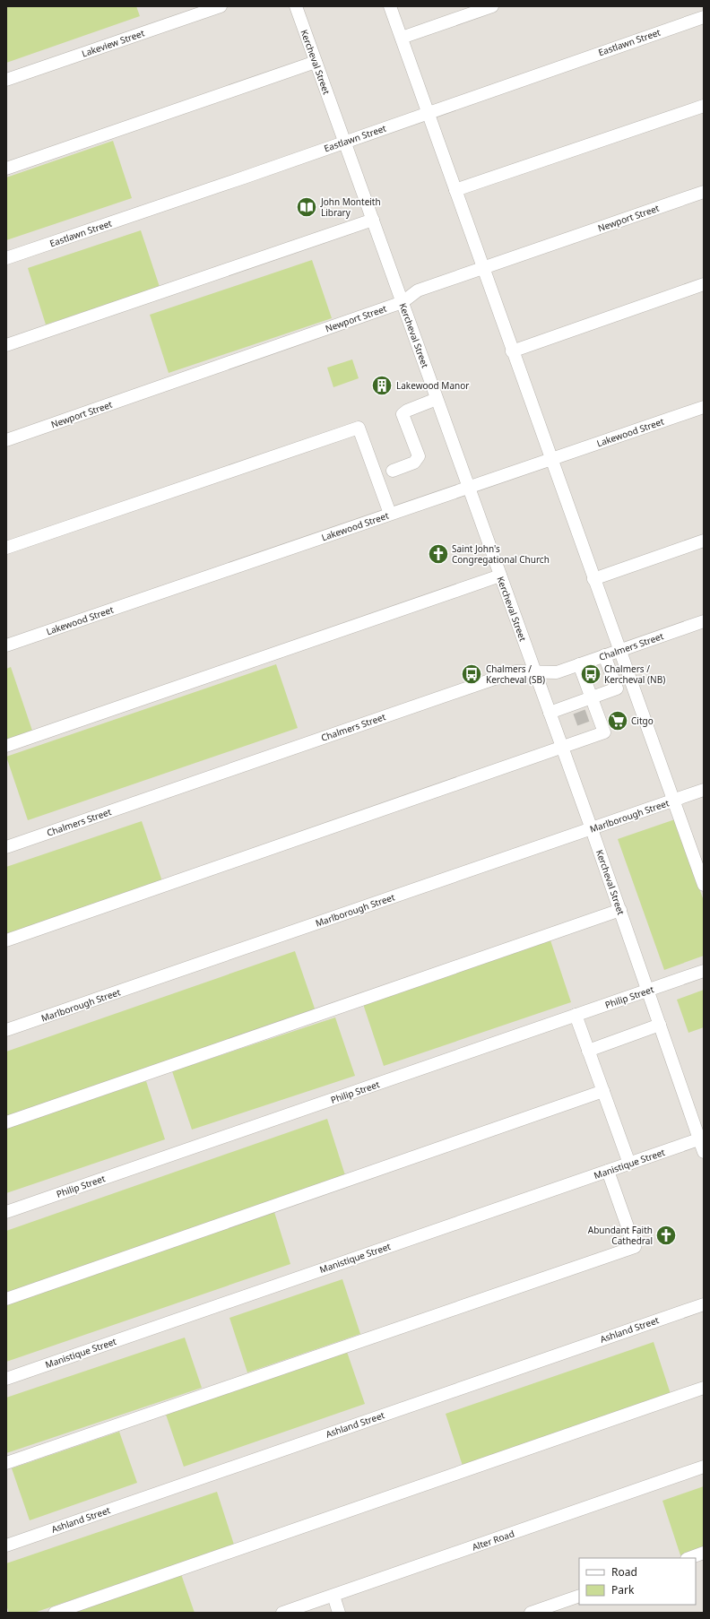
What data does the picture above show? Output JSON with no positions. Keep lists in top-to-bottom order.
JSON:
{
  "streets": {
    "street": [
      "Eastlawn Street",
      "Lakeview Street",
      "Kercheval Street",
      "Newport Street",
      "Lakewood Street",
      "Chalmers Street",
      "Marlborough Street",
      "Philip Street",
      "Manistique Street",
      "Ashland Street",
      "Alter Road"
    ]
  },
  "crossings": [
    ["Eastlawn Street", "Kercheval Street"],
    ["Kercheval Street", "Newport Street"],
    ["Kercheval Street", "Lakewood Street"],
    ["Kercheval Street", "Chalmers Street"],
    ["Kercheval Street", "Marlborough Street"],
    ["Kercheval Street", "Philip Street"],
    ["Kercheval Street", "Manistique Street"]
  ],
  "places": {
    "library": ["John Monteith Library"],
    "building": ["Lakewood Manor"],
    "church": ["Saint John's Congregational Church", "Abundant Faith Cathedral"],
    "bus stop": ["Chalmers / Kercheval (SB)", "Chalmers / Kercheval (NB)"],
    "supermarket": ["Citgo"]
  },
  "legend": ["Road", "Park"]
}
